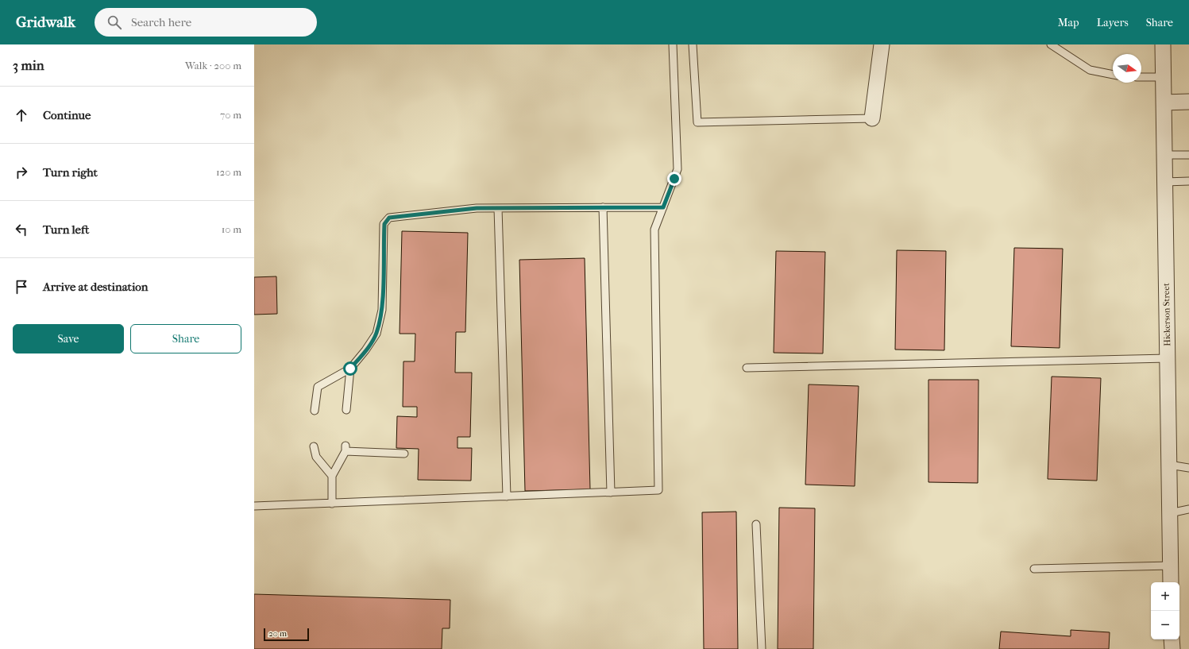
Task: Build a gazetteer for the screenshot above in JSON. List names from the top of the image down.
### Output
{
  "streets": {
    "street": ["Hickerson Street"]
  },
  "scale_bar": "20 m",
  "north": "right",
  "page": {
    "header": "Gridwalk",
    "search": "Search here",
    "nav": ["Map", "Layers", "Share"],
    "heading": ["3 min", "Walk · 200 m"],
    "list": [
      ["Continue", "70 m"],
      ["Turn right", "120 m"],
      ["Turn left", "10 m"],
      "Arrive at destination"
    ],
    "buttons": ["Save", "Share"],
    "map_buttons": ["+", "−"],
    "scale": "20 m"
  }
}
